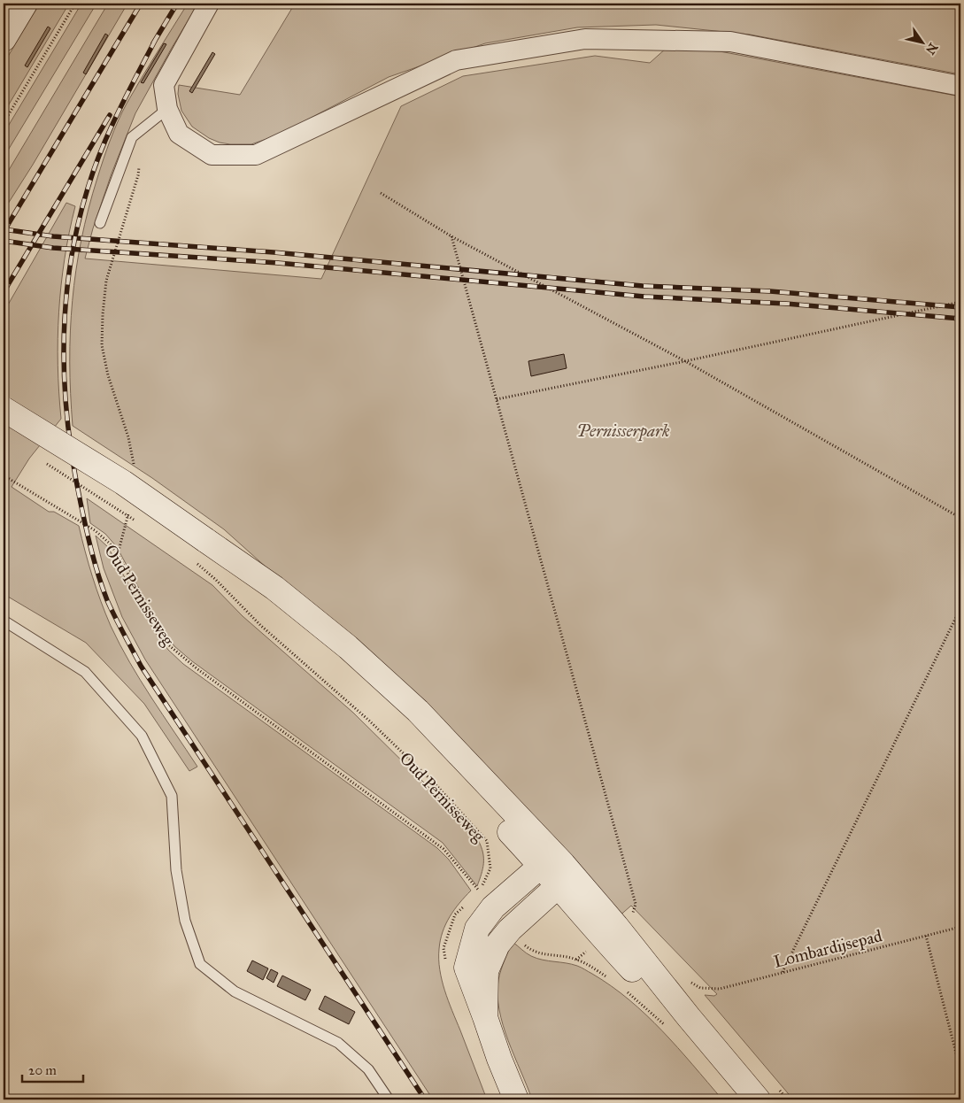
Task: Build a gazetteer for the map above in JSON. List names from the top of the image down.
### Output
{
  "streets": {
    "path": ["Oud Pernisseweg", "Lombardijsepad"]
  },
  "parks": ["Pernisserpark"],
  "scale_bar": "20 m",
  "north": "bottom right"
}
